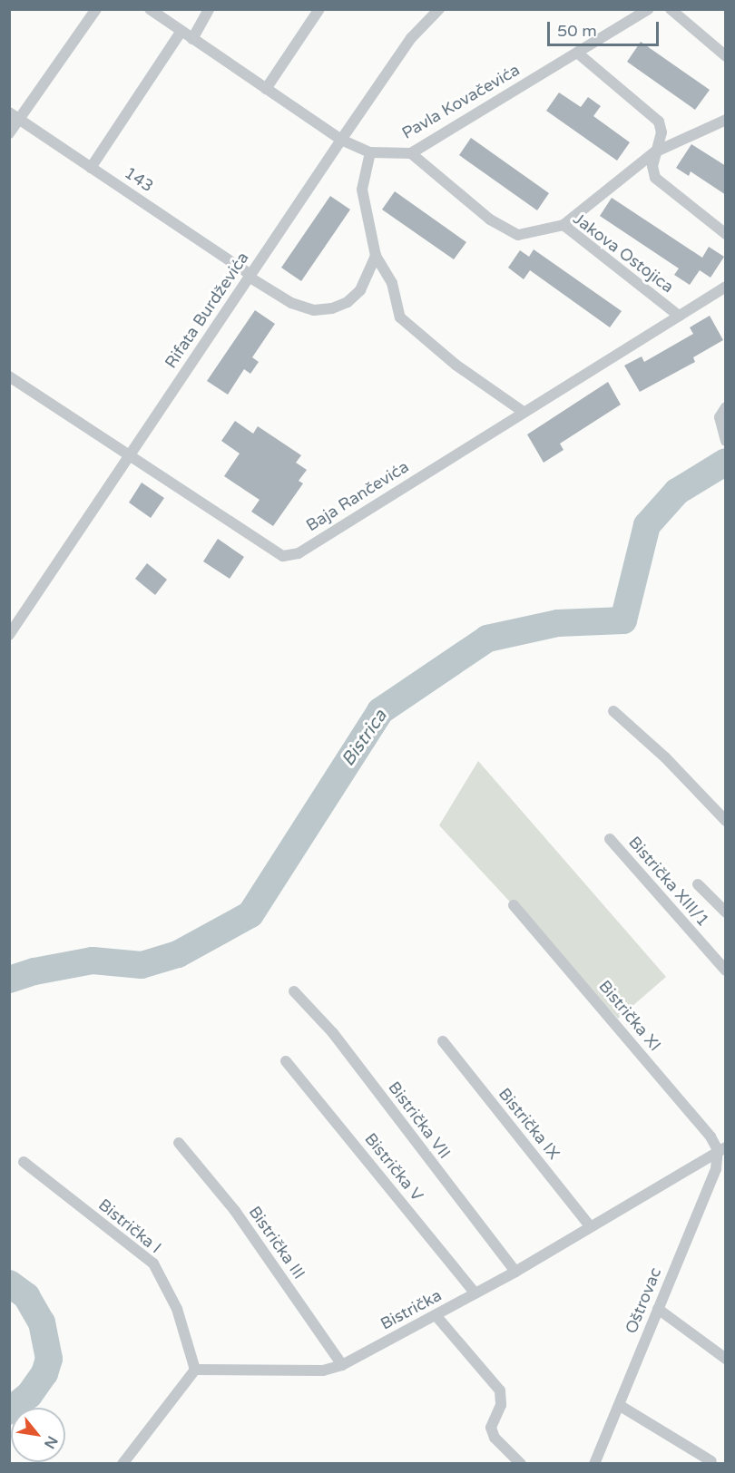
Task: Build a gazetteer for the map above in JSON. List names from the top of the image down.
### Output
{
  "streets": {
    "street": [
      "Pavla Kovačevića",
      "143",
      "Jakova Ostojica",
      "Rifata Burdževića",
      "Baja Rančevića",
      "Bistrička XIII/1",
      "Bistrička XI",
      "Bistrička VII",
      "Bistrička IX",
      "Bistrička V",
      "Bistrička I",
      "Bistrička III",
      "Oštrovac",
      "Bistrička"
    ]
  },
  "crossings": [
    ["Pavla Kovačevića", "Jakova Ostojica"],
    ["Pavla Kovačevića", "Rifata Burdževića"],
    ["143", "Rifata Burdževića"],
    ["Jakova Ostojica", "Baja Rančevića"],
    ["Rifata Burdževića", "Baja Rančevića"],
    ["Bistrička XI", "Oštrovac"],
    ["Bistrička XI", "Bistrička"],
    ["Bistrička VII", "Bistrička"],
    ["Bistrička IX", "Bistrička"],
    ["Bistrička V", "Bistrička"],
    ["Bistrička I", "Bistrička"],
    ["Bistrička III", "Bistrička"],
    ["Oštrovac", "Bistrička"]
  ],
  "water": ["Bistrica"],
  "scale_bar": "50 m",
  "north": "bottom right"
}
